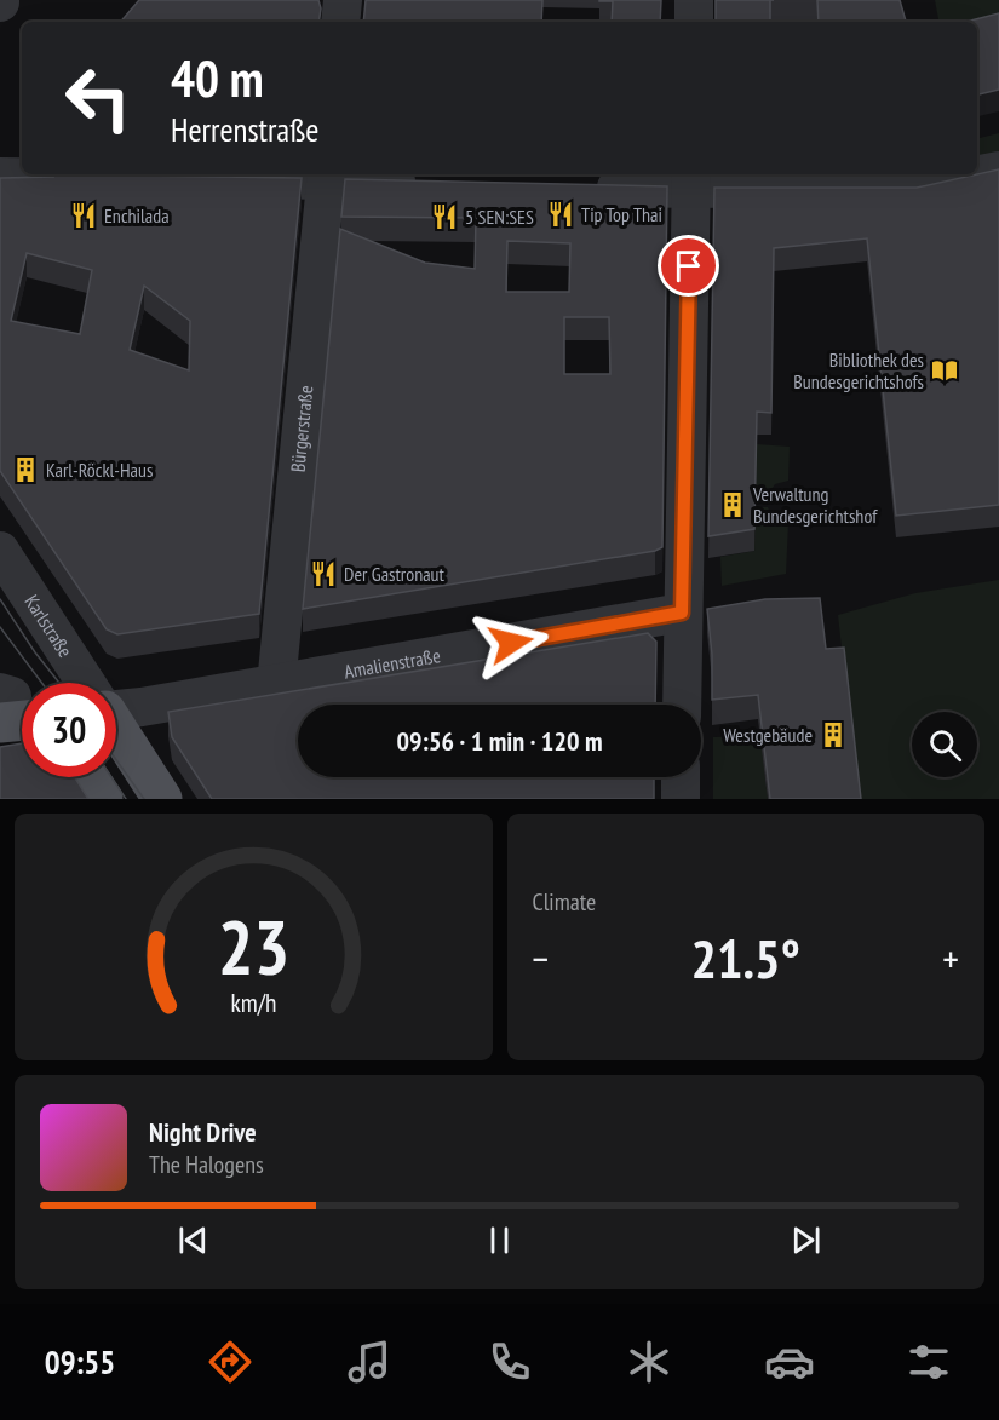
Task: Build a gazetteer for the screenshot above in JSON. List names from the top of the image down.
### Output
{
  "streets": {
    "main road": ["Karlstraße"],
    "street": ["Bürgerstraße", "Amalienstraße"]
  },
  "crossings": [
    ["Bürgerstraße", "Amalienstraße"]
  ],
  "places": {
    "restaurant": [
      "Tip Top Thai",
      "Enchilada",
      "5 SEN:SES",
      "Der Gastronaut"
    ],
    "library": ["Bibliothek des Bundesgerichtshofs"],
    "building": ["Karl-Röckl-Haus", "Verwaltung Bundesgerichtshof", "Westgebäude"]
  },
  "page": {
    "turn": ["40 m", "Herrenstraße"],
    "limit": "30",
    "trip": "09:56 · 1 min · 120 m",
    "tile": "Climate",
    "heat": ["−", "21.5°", "+"],
    "song": ["Night Drive", "The Halogens"],
    "tabs": "09:55",
    "gauge": ["23", "km/h"]
  }
}
